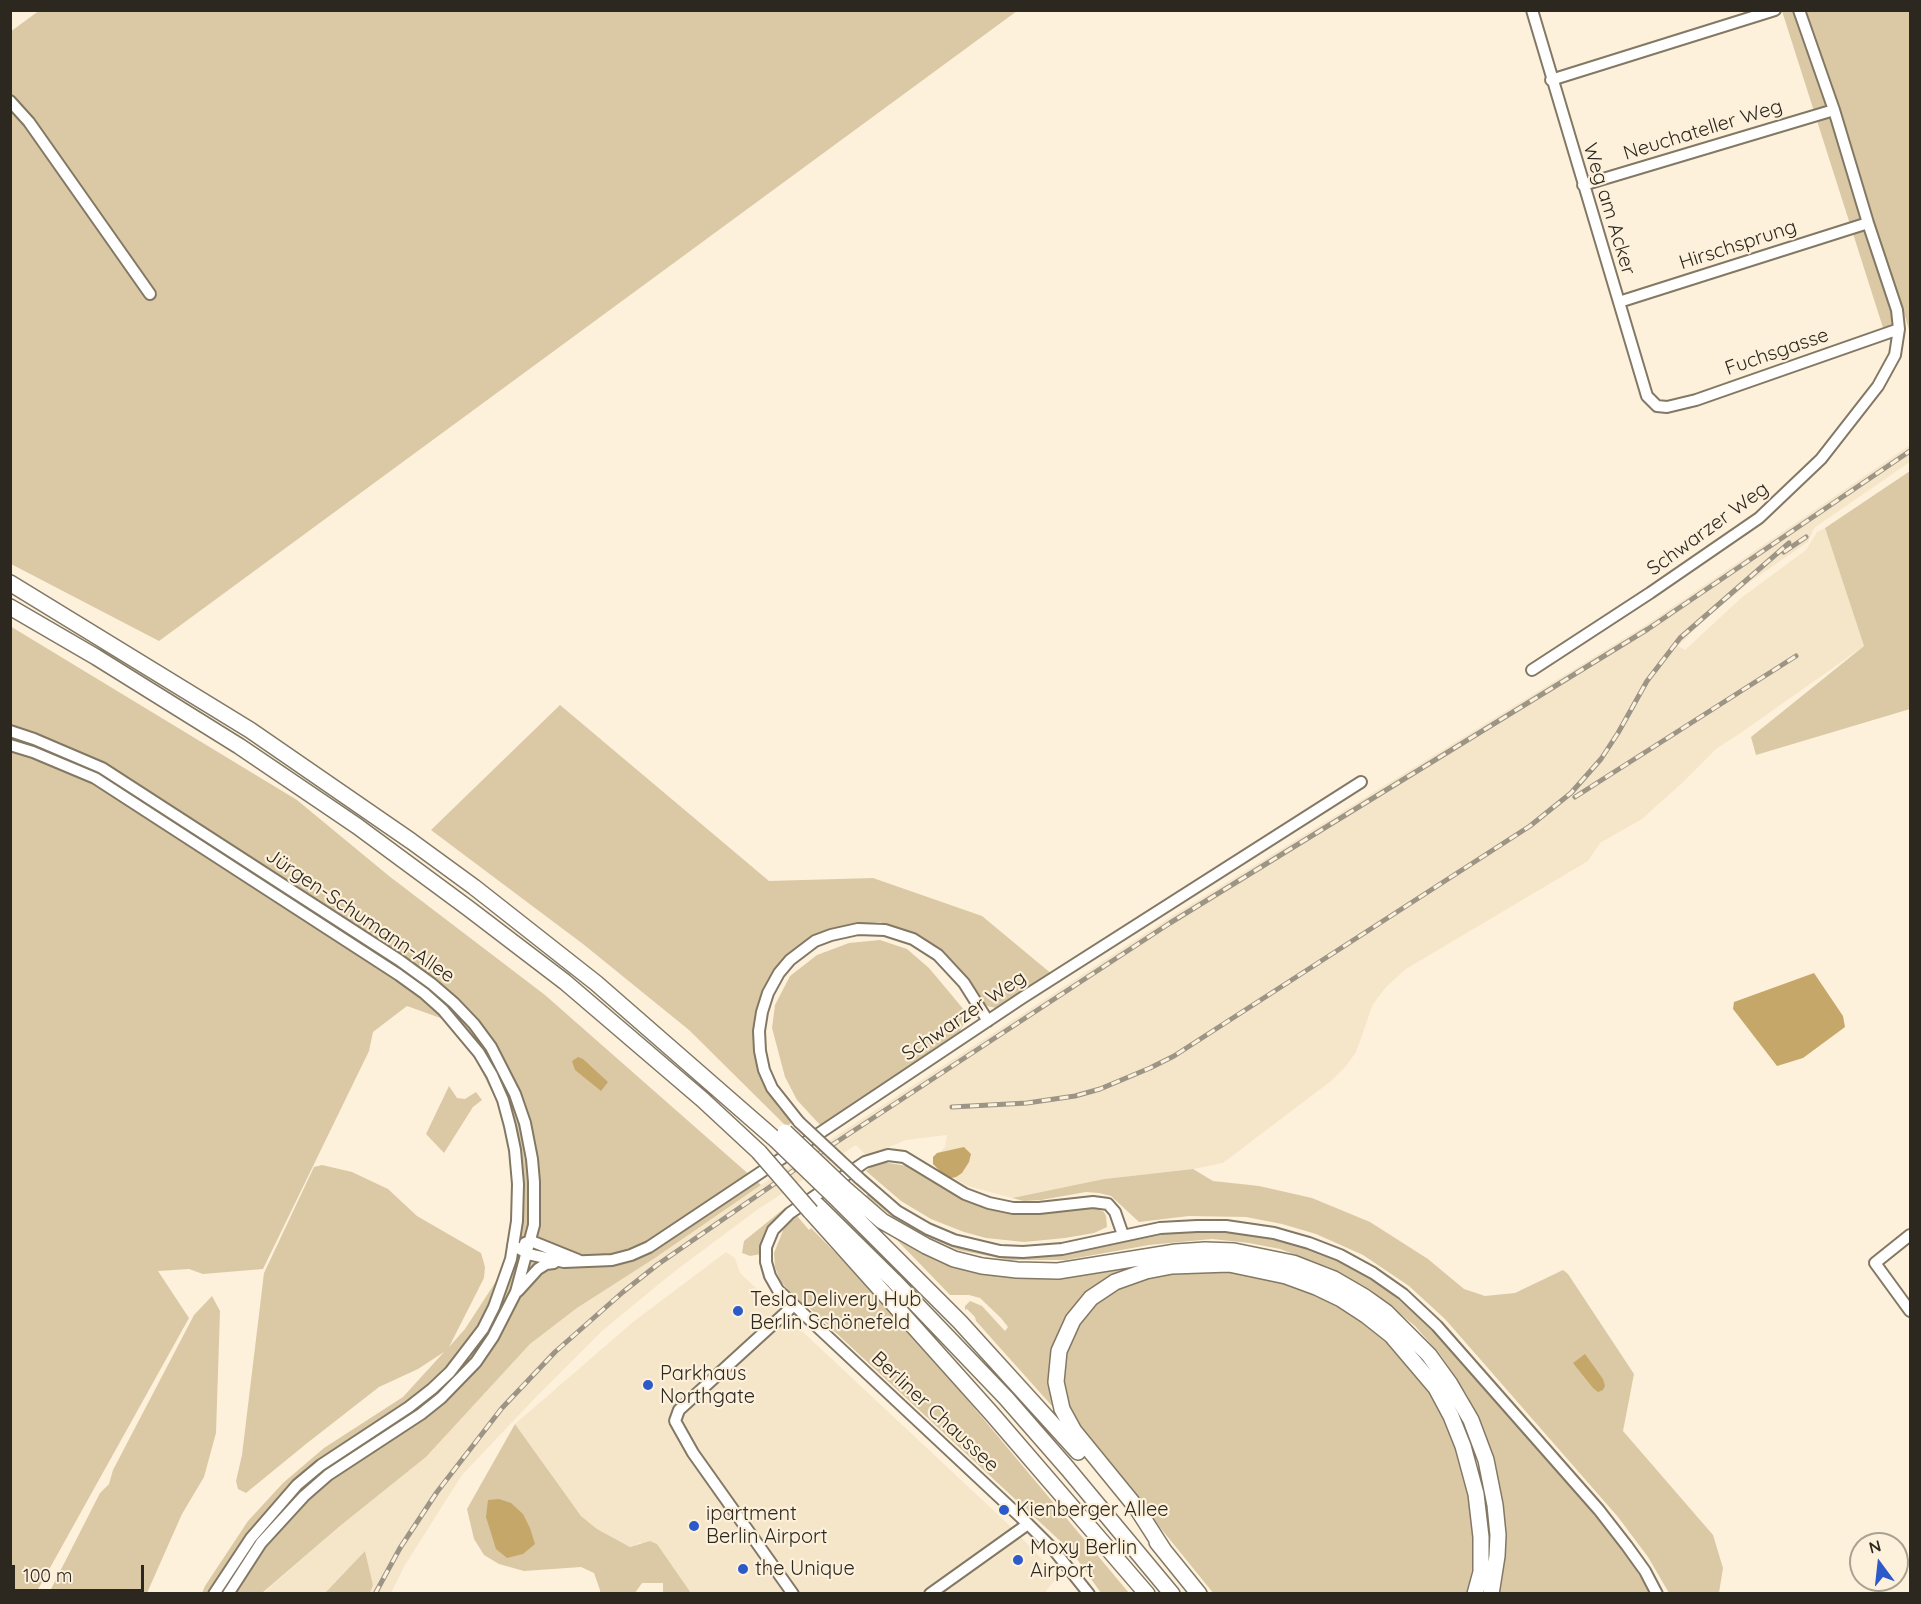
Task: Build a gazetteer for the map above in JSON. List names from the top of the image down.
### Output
{
  "streets": {
    "street": [
      "Neuchateller Weg",
      "Weg am Acker",
      "Hirschsprung",
      "Fuchsgasse",
      "Schwarzer Weg",
      "Jürgen-Schumann-Allee",
      "Berliner Chaussee"
    ]
  },
  "crossings": [
    ["Neuchateller Weg", "Weg am Acker"],
    ["Neuchateller Weg", "Schwarzer Weg"],
    ["Weg am Acker", "Hirschsprung"],
    ["Weg am Acker", "Fuchsgasse"],
    ["Hirschsprung", "Schwarzer Weg"],
    ["Fuchsgasse", "Schwarzer Weg"],
    ["Schwarzer Weg", "Jürgen-Schumann-Allee"]
  ],
  "places": [
    "Tesla Delivery Hub Berlin Schönefeld",
    "Parkhaus Northgate",
    "Kienberger Allee",
    "ipartment Berlin Airport",
    "Moxy Berlin Airport",
    "the Unique"
  ],
  "scale_bar": "100 m",
  "north": "top"
}
